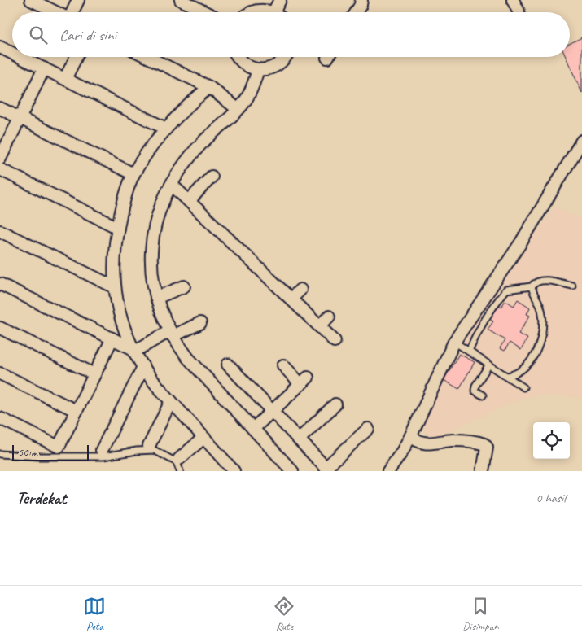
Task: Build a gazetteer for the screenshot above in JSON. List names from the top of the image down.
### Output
{
  "scale_bar": "50 m",
  "page": {
    "search": "Cari di sini",
    "scale": "50 m",
    "heading": ["Terdekat", "0 hasil"],
    "nav": ["Peta", "Rute", "Disimpan"]
  }
}
